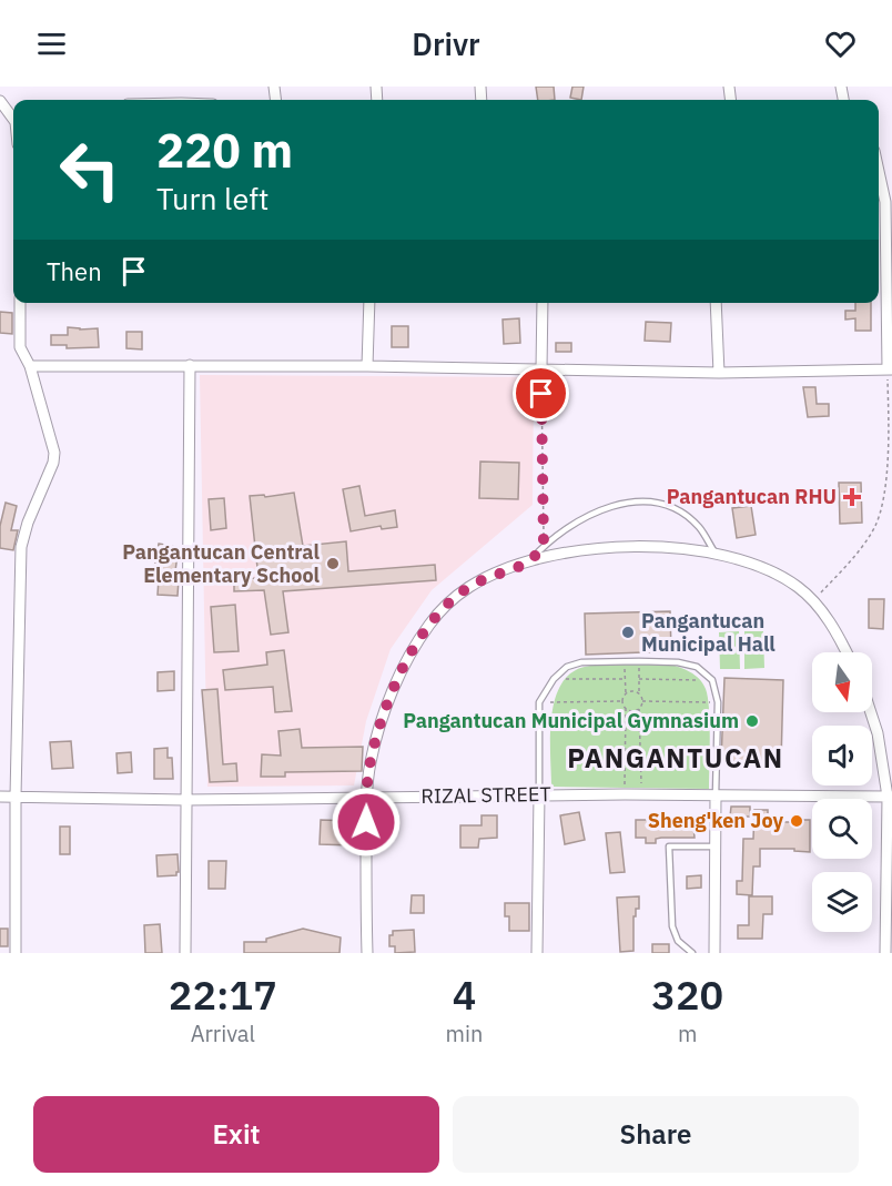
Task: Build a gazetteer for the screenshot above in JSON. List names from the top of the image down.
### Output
{
  "streets": {
    "street": ["RIZAL STREET"]
  },
  "districts": ["PANGANTUCAN"],
  "places": {
    "health": ["Pangantucan RHU"],
    "other": [
      "Pangantucan Central Elementary School",
      "Pangantucan Municipal Hall",
      "Pangantucan Municipal Gymnasium",
      "Sheng'ken Joy"
    ]
  },
  "north": "bottom",
  "page": {
    "header": "Drivr",
    "turn": ["220 m", "Turn left"],
    "then": "Then",
    "eta": [
      "22:17",
      "Arrival",
      "4",
      "min",
      "320",
      "m"
    ],
    "buttons": ["Exit", "Share"]
  }
}
